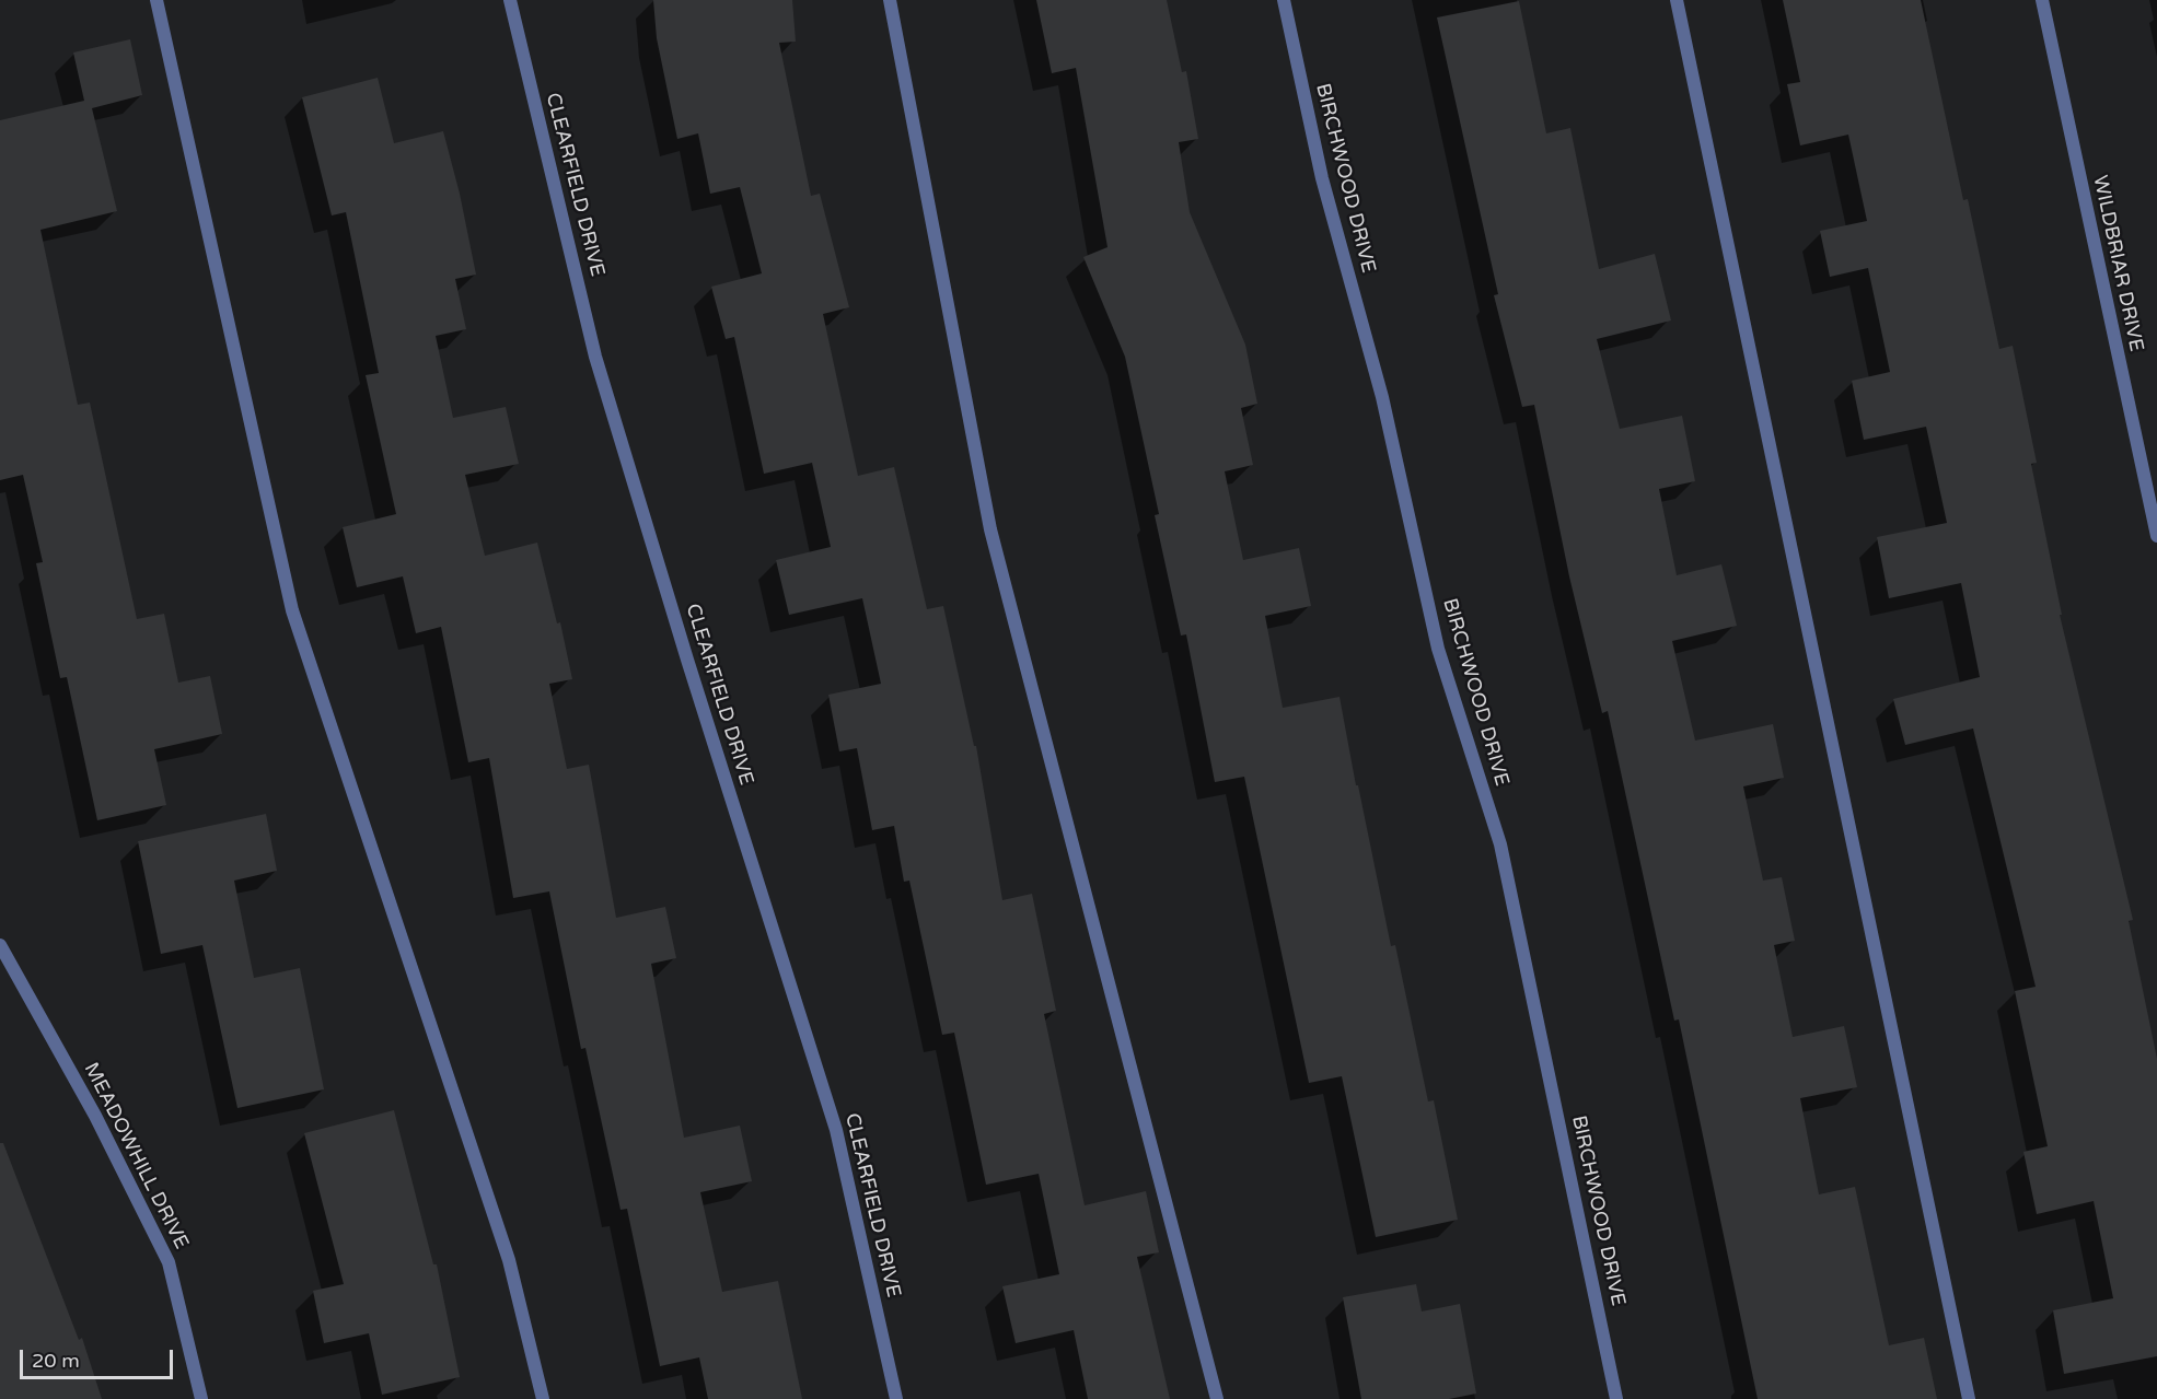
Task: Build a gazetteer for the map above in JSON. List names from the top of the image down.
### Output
{
  "streets": {
    "street": [
      "BIRCHWOOD DRIVE",
      "CLEARFIELD DRIVE",
      "WILDBRIAR DRIVE",
      "MEADOWHILL DRIVE"
    ]
  },
  "scale_bar": "20 m"
}
